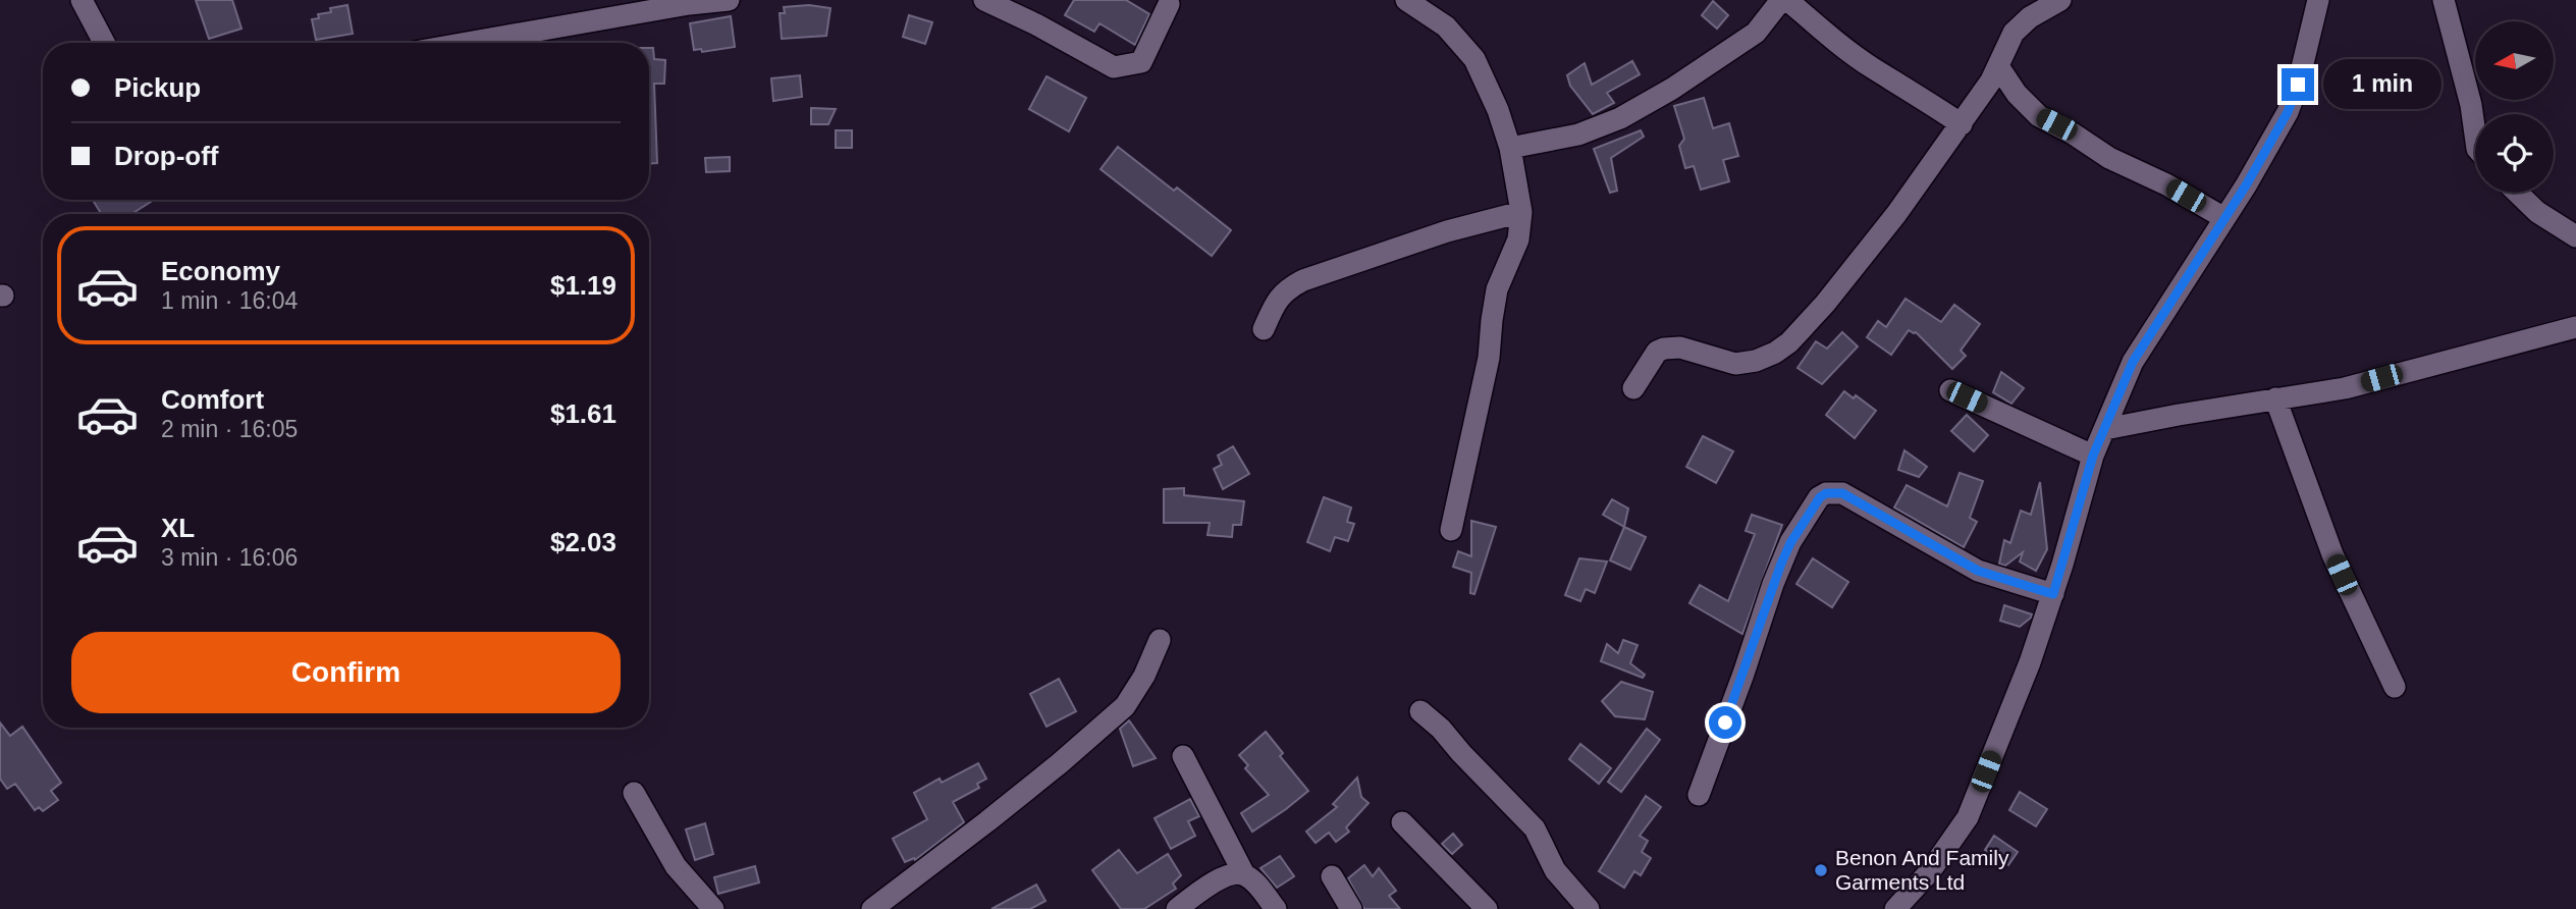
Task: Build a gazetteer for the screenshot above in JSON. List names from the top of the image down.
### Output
{
  "places": ["Benon And Family Garments Ltd"],
  "north": "left",
  "page": {
    "banner": ["Pickup", "Drop-off"],
    "bubble": "1 min",
    "list": [
      {
        "name": "Economy",
        "note": "1 min · 16:04",
        "value": "$1.19"
      },
      {
        "name": "Comfort",
        "note": "2 min · 16:05",
        "value": "$1.61"
      },
      {
        "name": "XL",
        "note": "3 min · 16:06",
        "value": "$2.03"
      }
    ],
    "buttons": "Confirm"
  }
}
